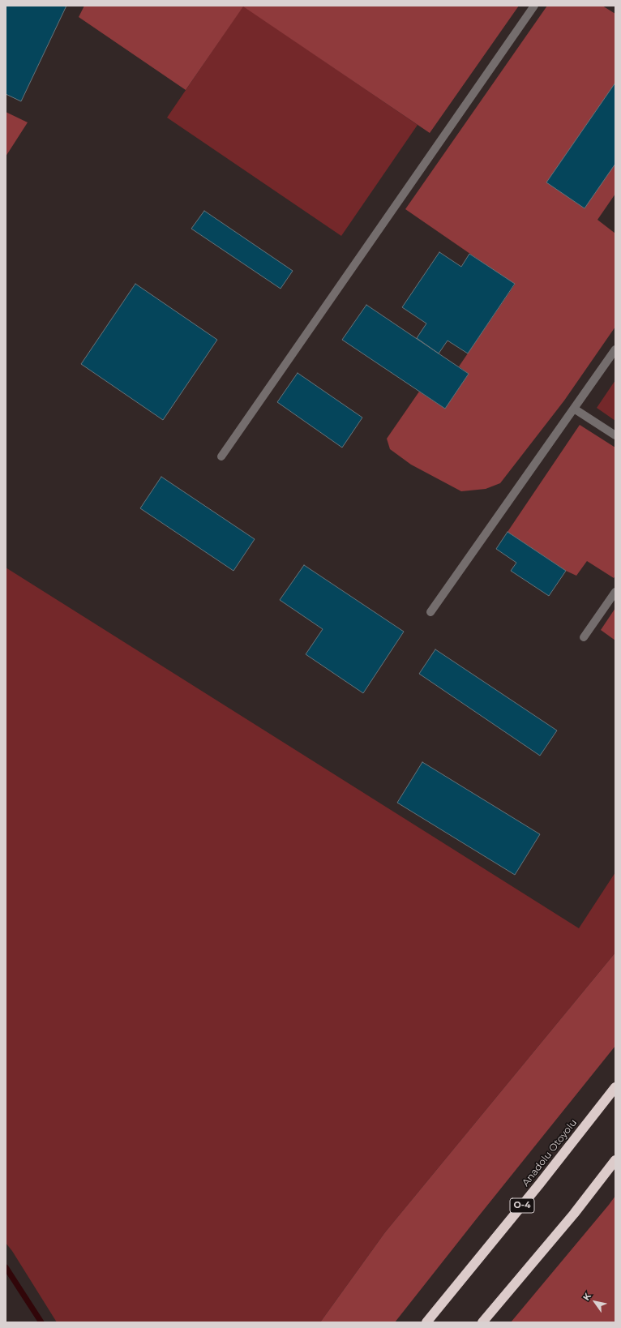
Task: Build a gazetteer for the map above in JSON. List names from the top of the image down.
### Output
{
  "streets": {
    "highway": ["Anadolu Otoyolu", "O-4"]
  },
  "north": "top left"
}
